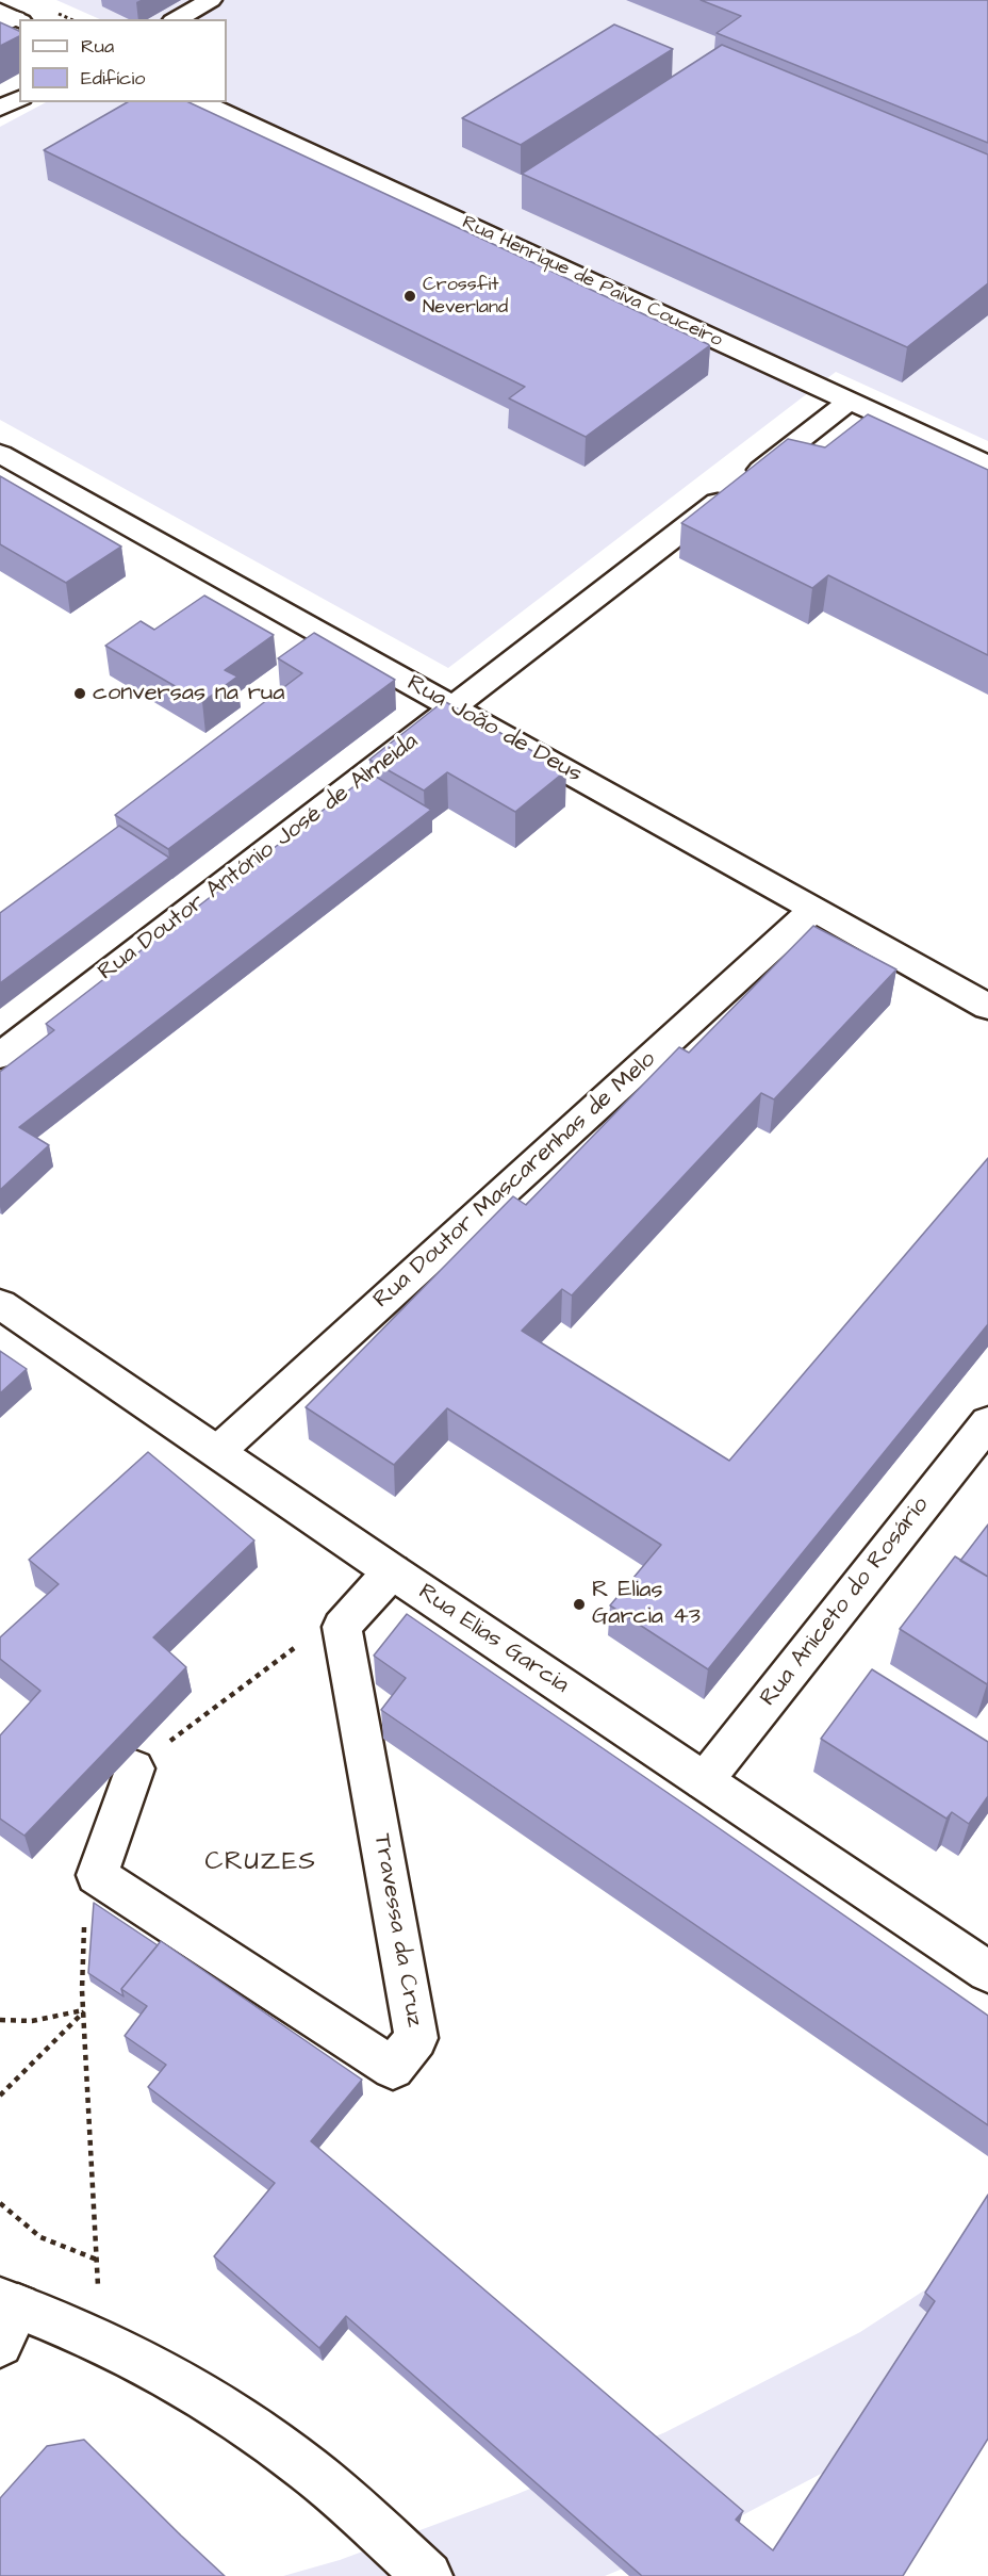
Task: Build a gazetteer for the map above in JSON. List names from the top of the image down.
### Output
{
  "streets": {
    "street": [
      "Rua Henrique de Paiva Couceiro",
      "Rua João de Deus",
      "Rua Doutor António José de Almeida",
      "Rua Doutor Mascarenhas de Melo",
      "Rua Aniceto do Rosário",
      "Rua Elias Garcia",
      "Travessa da Cruz"
    ]
  },
  "crossings": [
    ["Rua Henrique de Paiva Couceiro", "Rua Doutor António José de Almeida"],
    ["Rua João de Deus", "Rua Doutor António José de Almeida"],
    ["Rua João de Deus", "Rua Doutor Mascarenhas de Melo"],
    ["Rua Doutor Mascarenhas de Melo", "Rua Elias Garcia"],
    ["Rua Aniceto do Rosário", "Rua Elias Garcia"]
  ],
  "districts": ["CRUZES"],
  "places": ["Crossfit Neverland", "conversas na rua", "R Elias Garcia 43"],
  "legend": ["Rua", "Edifício"]
}
